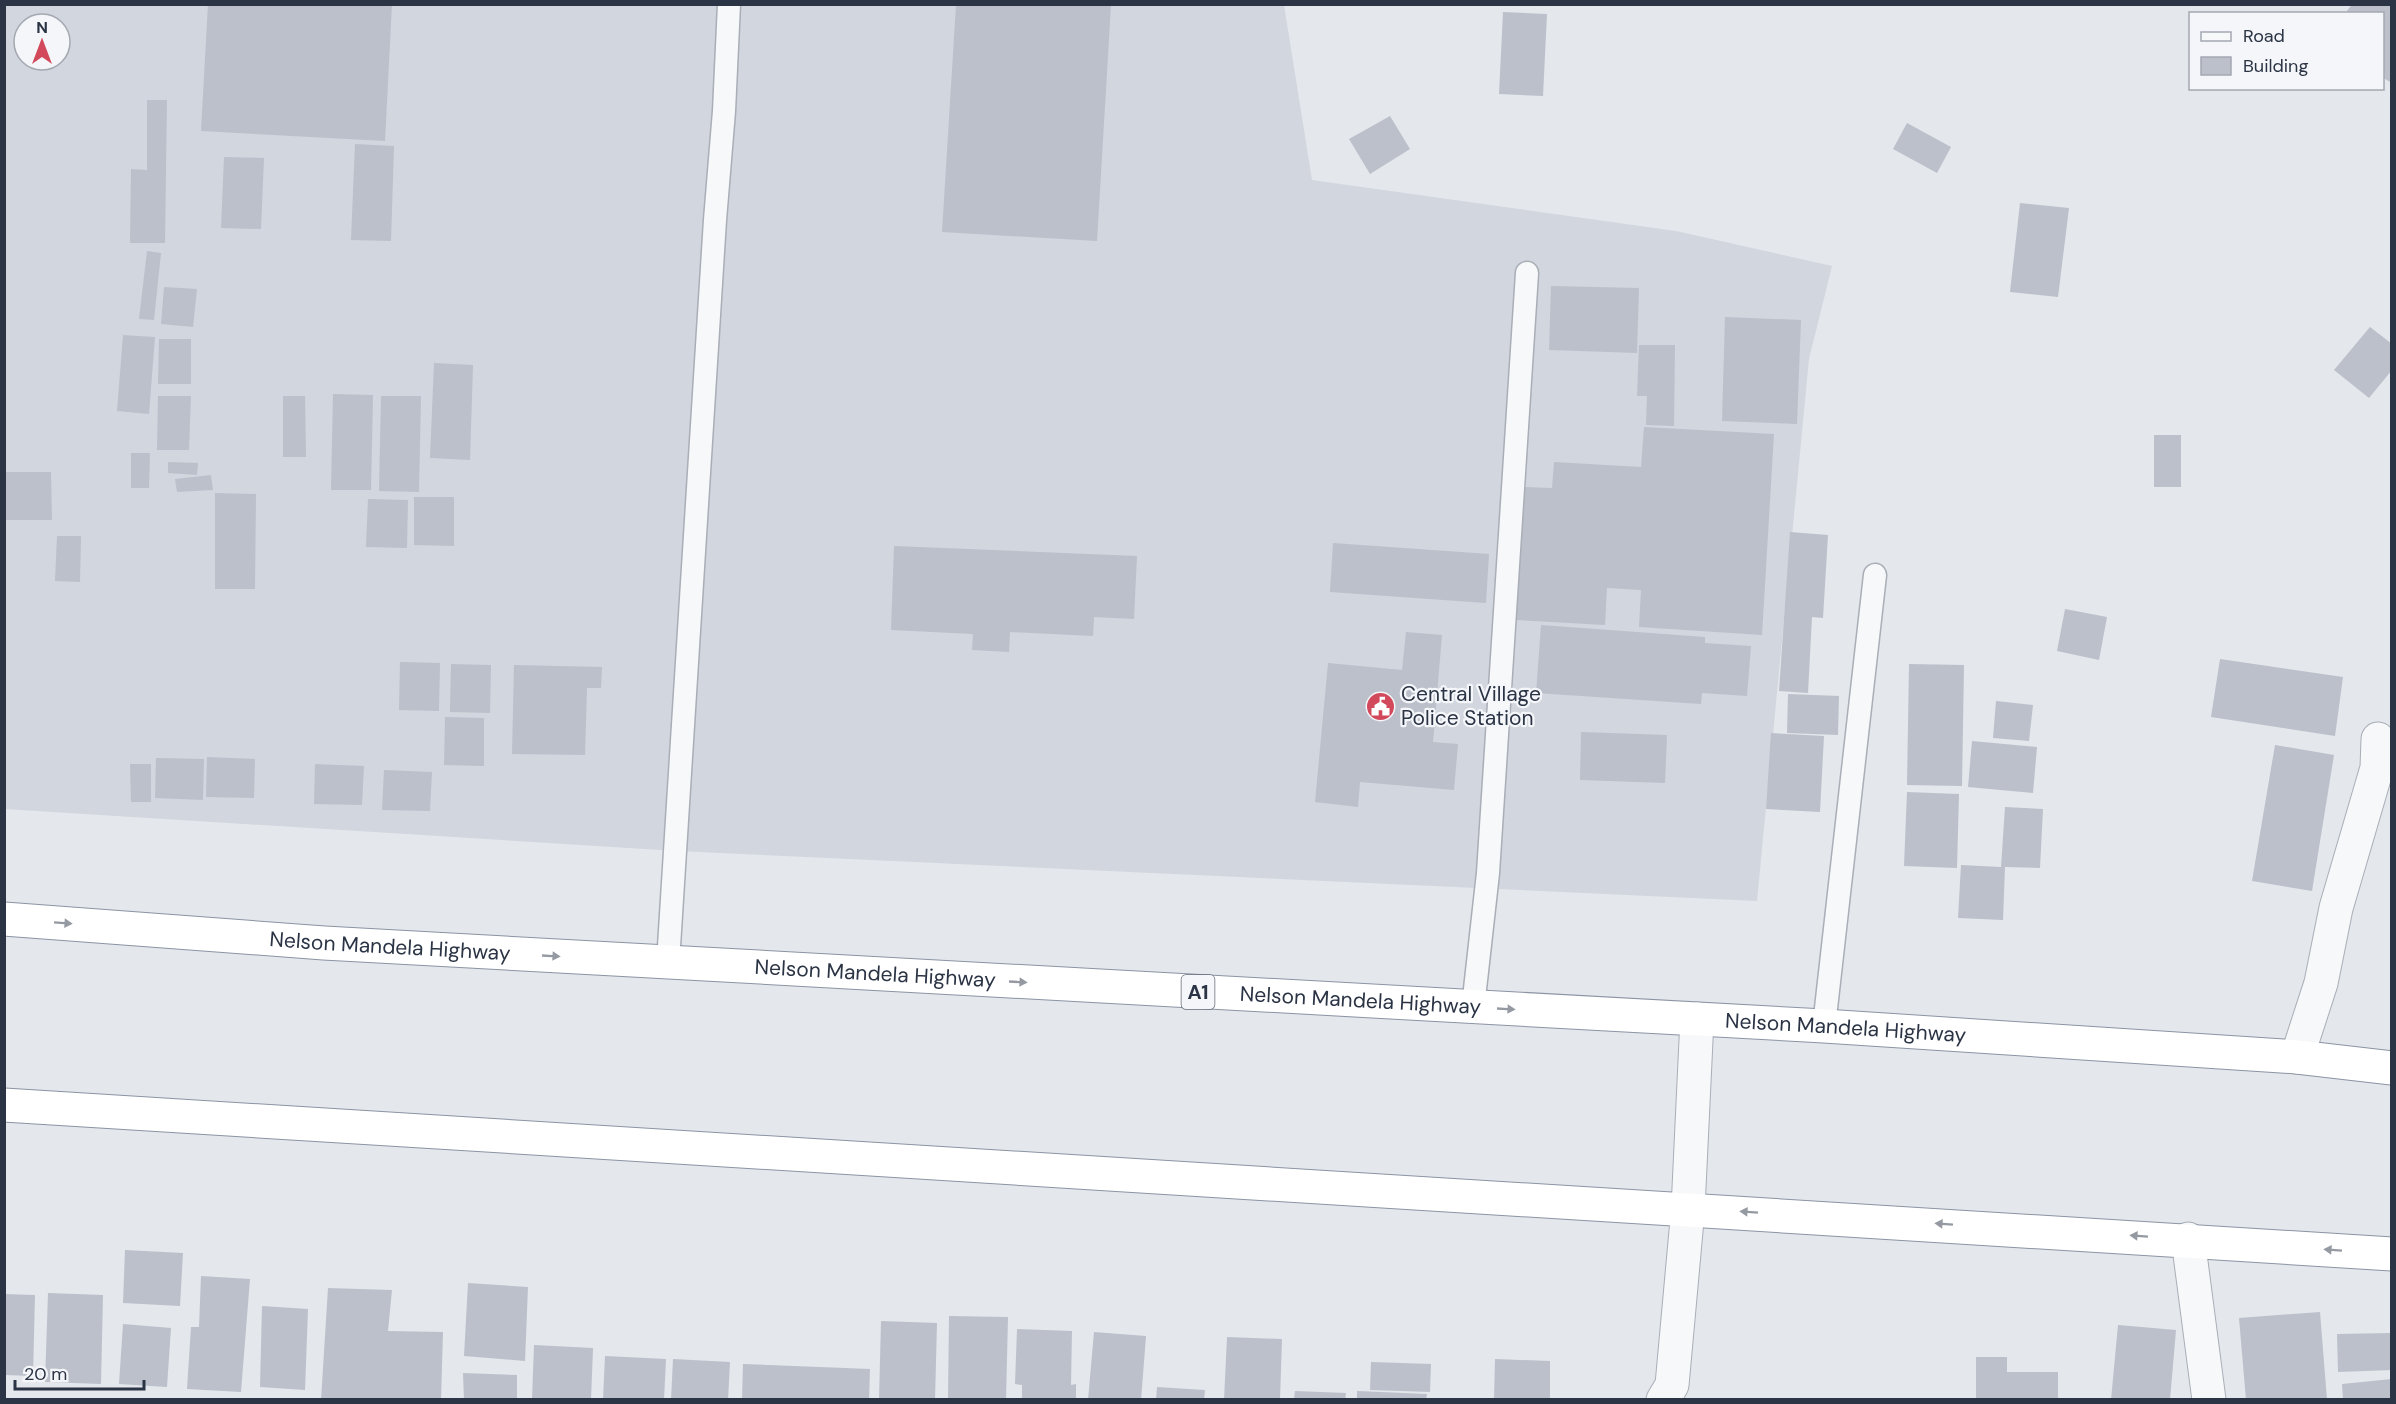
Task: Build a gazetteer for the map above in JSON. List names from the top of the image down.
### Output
{
  "streets": {
    "highway": ["Nelson Mandela Highway", "A1"]
  },
  "places": {
    "public building": ["Central Village Police Station"]
  },
  "legend": ["Road", "Building"],
  "scale_bar": "20 m",
  "north": "top"
}
